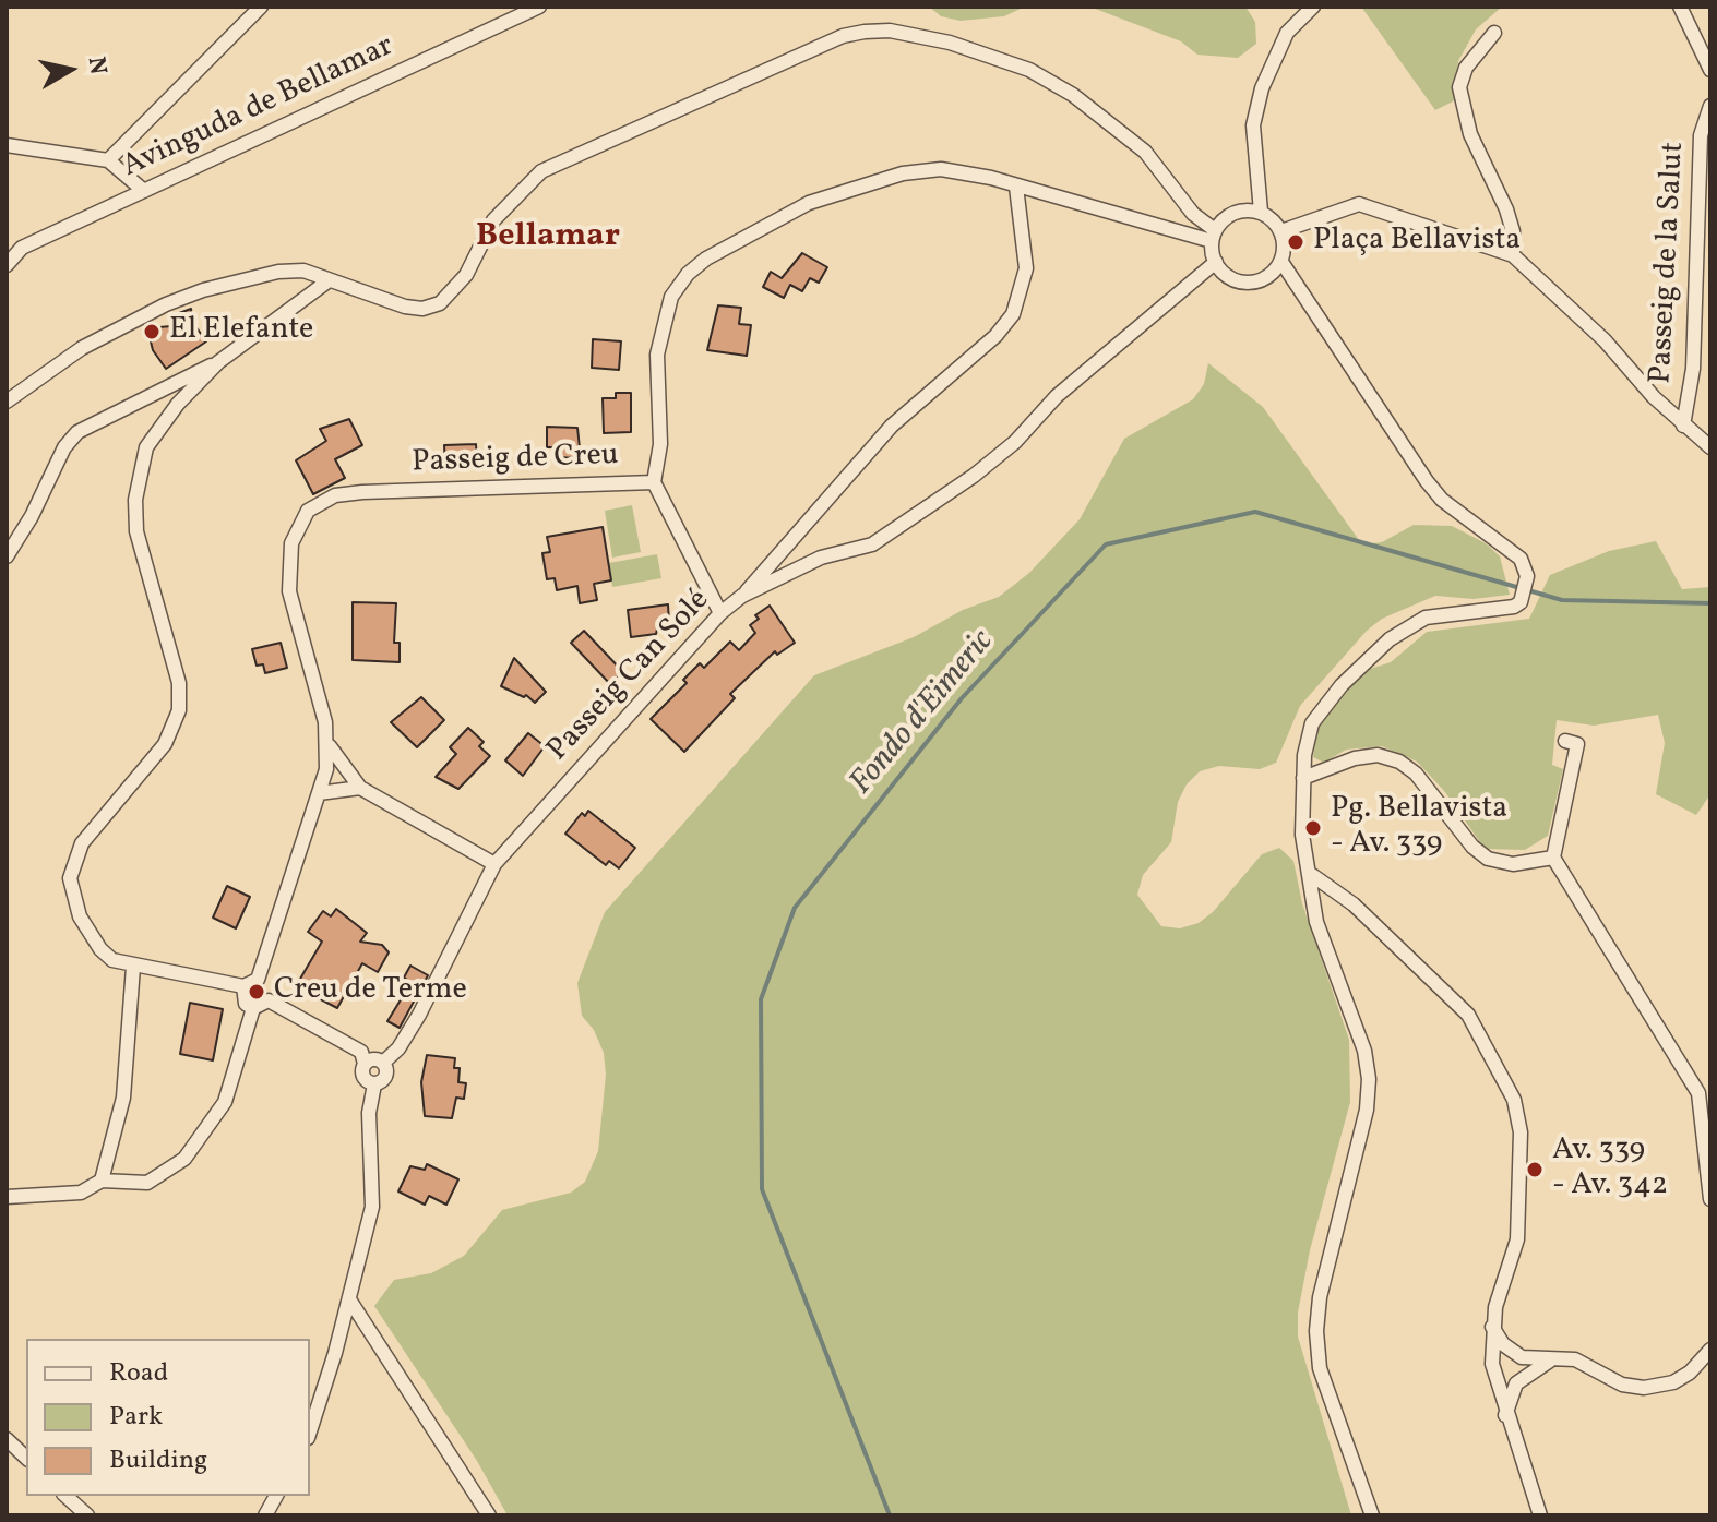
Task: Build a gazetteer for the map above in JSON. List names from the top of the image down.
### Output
{
  "streets": {
    "street": [
      "Avinguda de Bellamar",
      "Passeig de la Salut",
      "Passeig de Creu",
      "Passeig Can Solé"
    ]
  },
  "crossings": [
    ["Passeig de Creu", "Passeig Can Solé"]
  ],
  "districts": ["Bellamar"],
  "water": ["Fondo d'Eimeric"],
  "places": [
    "Plaça Bellavista",
    "El Elefante",
    "Pg. Bellavista - Av. 339",
    "Creu de Terme",
    "Av. 339 - Av. 342"
  ],
  "legend": ["Road", "Park", "Building"],
  "north": "right"
}
